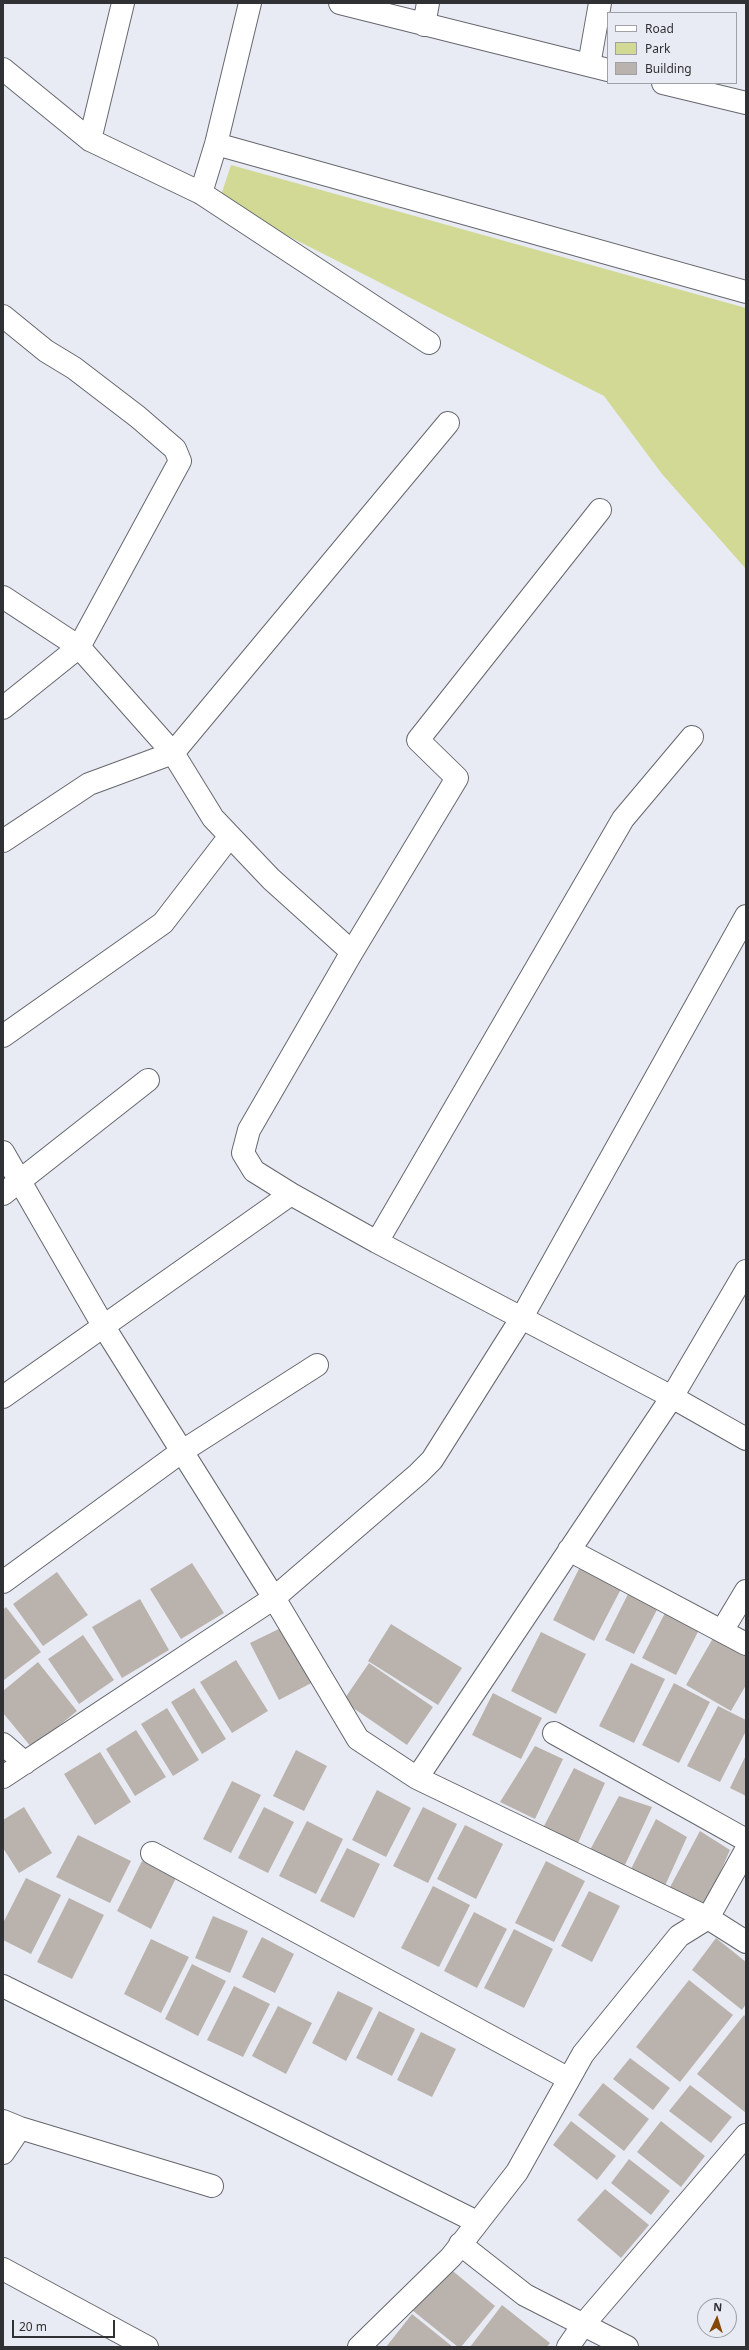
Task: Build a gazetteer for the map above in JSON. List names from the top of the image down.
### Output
{
  "legend": ["Road", "Park", "Building"],
  "scale_bar": "20 m",
  "north": "top"
}
